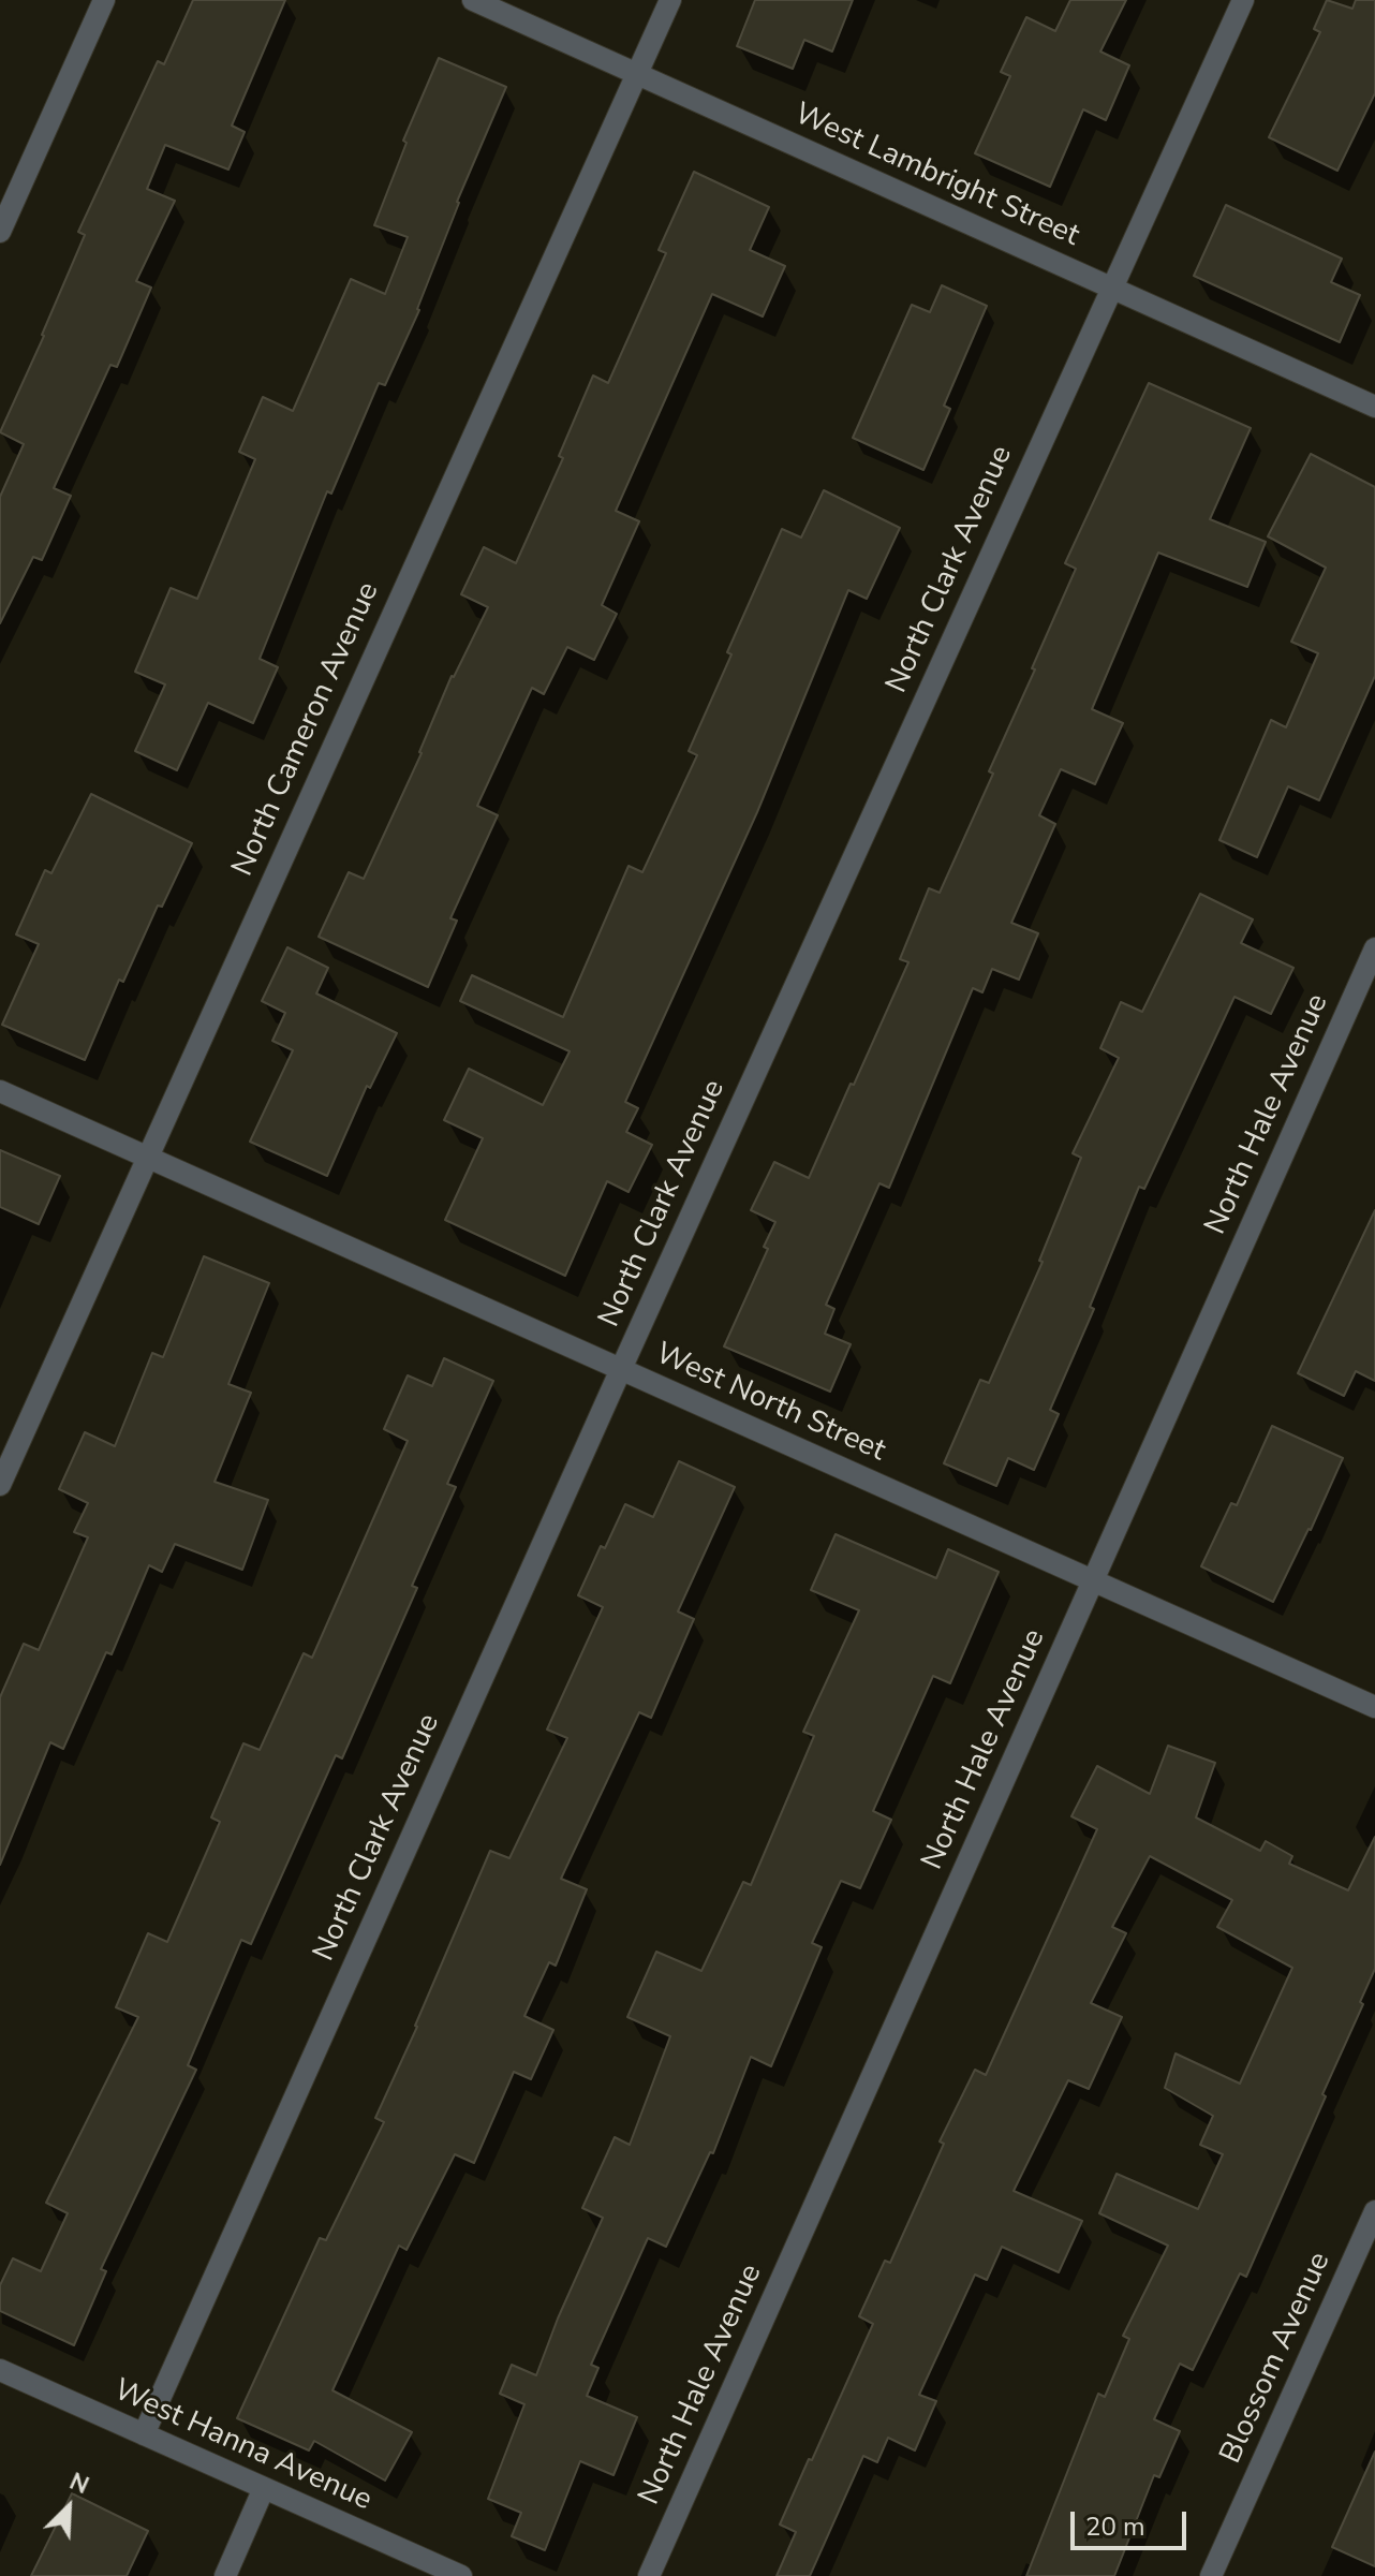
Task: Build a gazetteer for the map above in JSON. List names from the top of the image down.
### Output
{
  "streets": {
    "street": [
      "West Lambright Street",
      "North Clark Avenue",
      "North Cameron Avenue",
      "North Hale Avenue",
      "West North Street",
      "Blossom Avenue",
      "West Hanna Avenue"
    ]
  },
  "crossings": [
    ["West Lambright Street", "North Clark Avenue"],
    ["West Lambright Street", "North Cameron Avenue"],
    ["North Clark Avenue", "West North Street"],
    ["North Clark Avenue", "West Hanna Avenue"],
    ["North Cameron Avenue", "West North Street"],
    ["North Hale Avenue", "West North Street"]
  ],
  "scale_bar": "20 m",
  "north": "top right"
}
